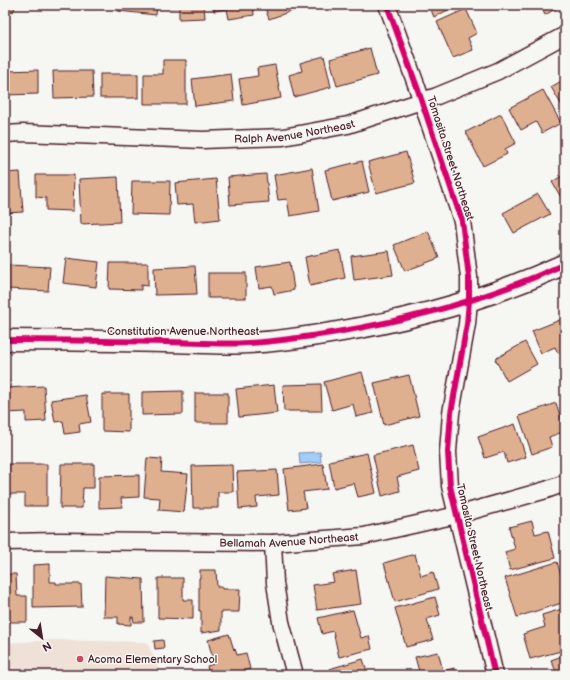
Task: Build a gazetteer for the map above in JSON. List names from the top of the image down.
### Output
{
  "streets": {
    "street": [
      "Ralph Avenue Northeast",
      "Tomasita Street Northeast",
      "Constitution Avenue Northeast",
      "Bellamah Avenue Northeast"
    ]
  },
  "crossings": [
    ["Ralph Avenue Northeast", "Tomasita Street Northeast"],
    ["Tomasita Street Northeast", "Constitution Avenue Northeast"],
    ["Tomasita Street Northeast", "Bellamah Avenue Northeast"]
  ],
  "places": ["Acoma Elementary School"],
  "north": "bottom right"
}
